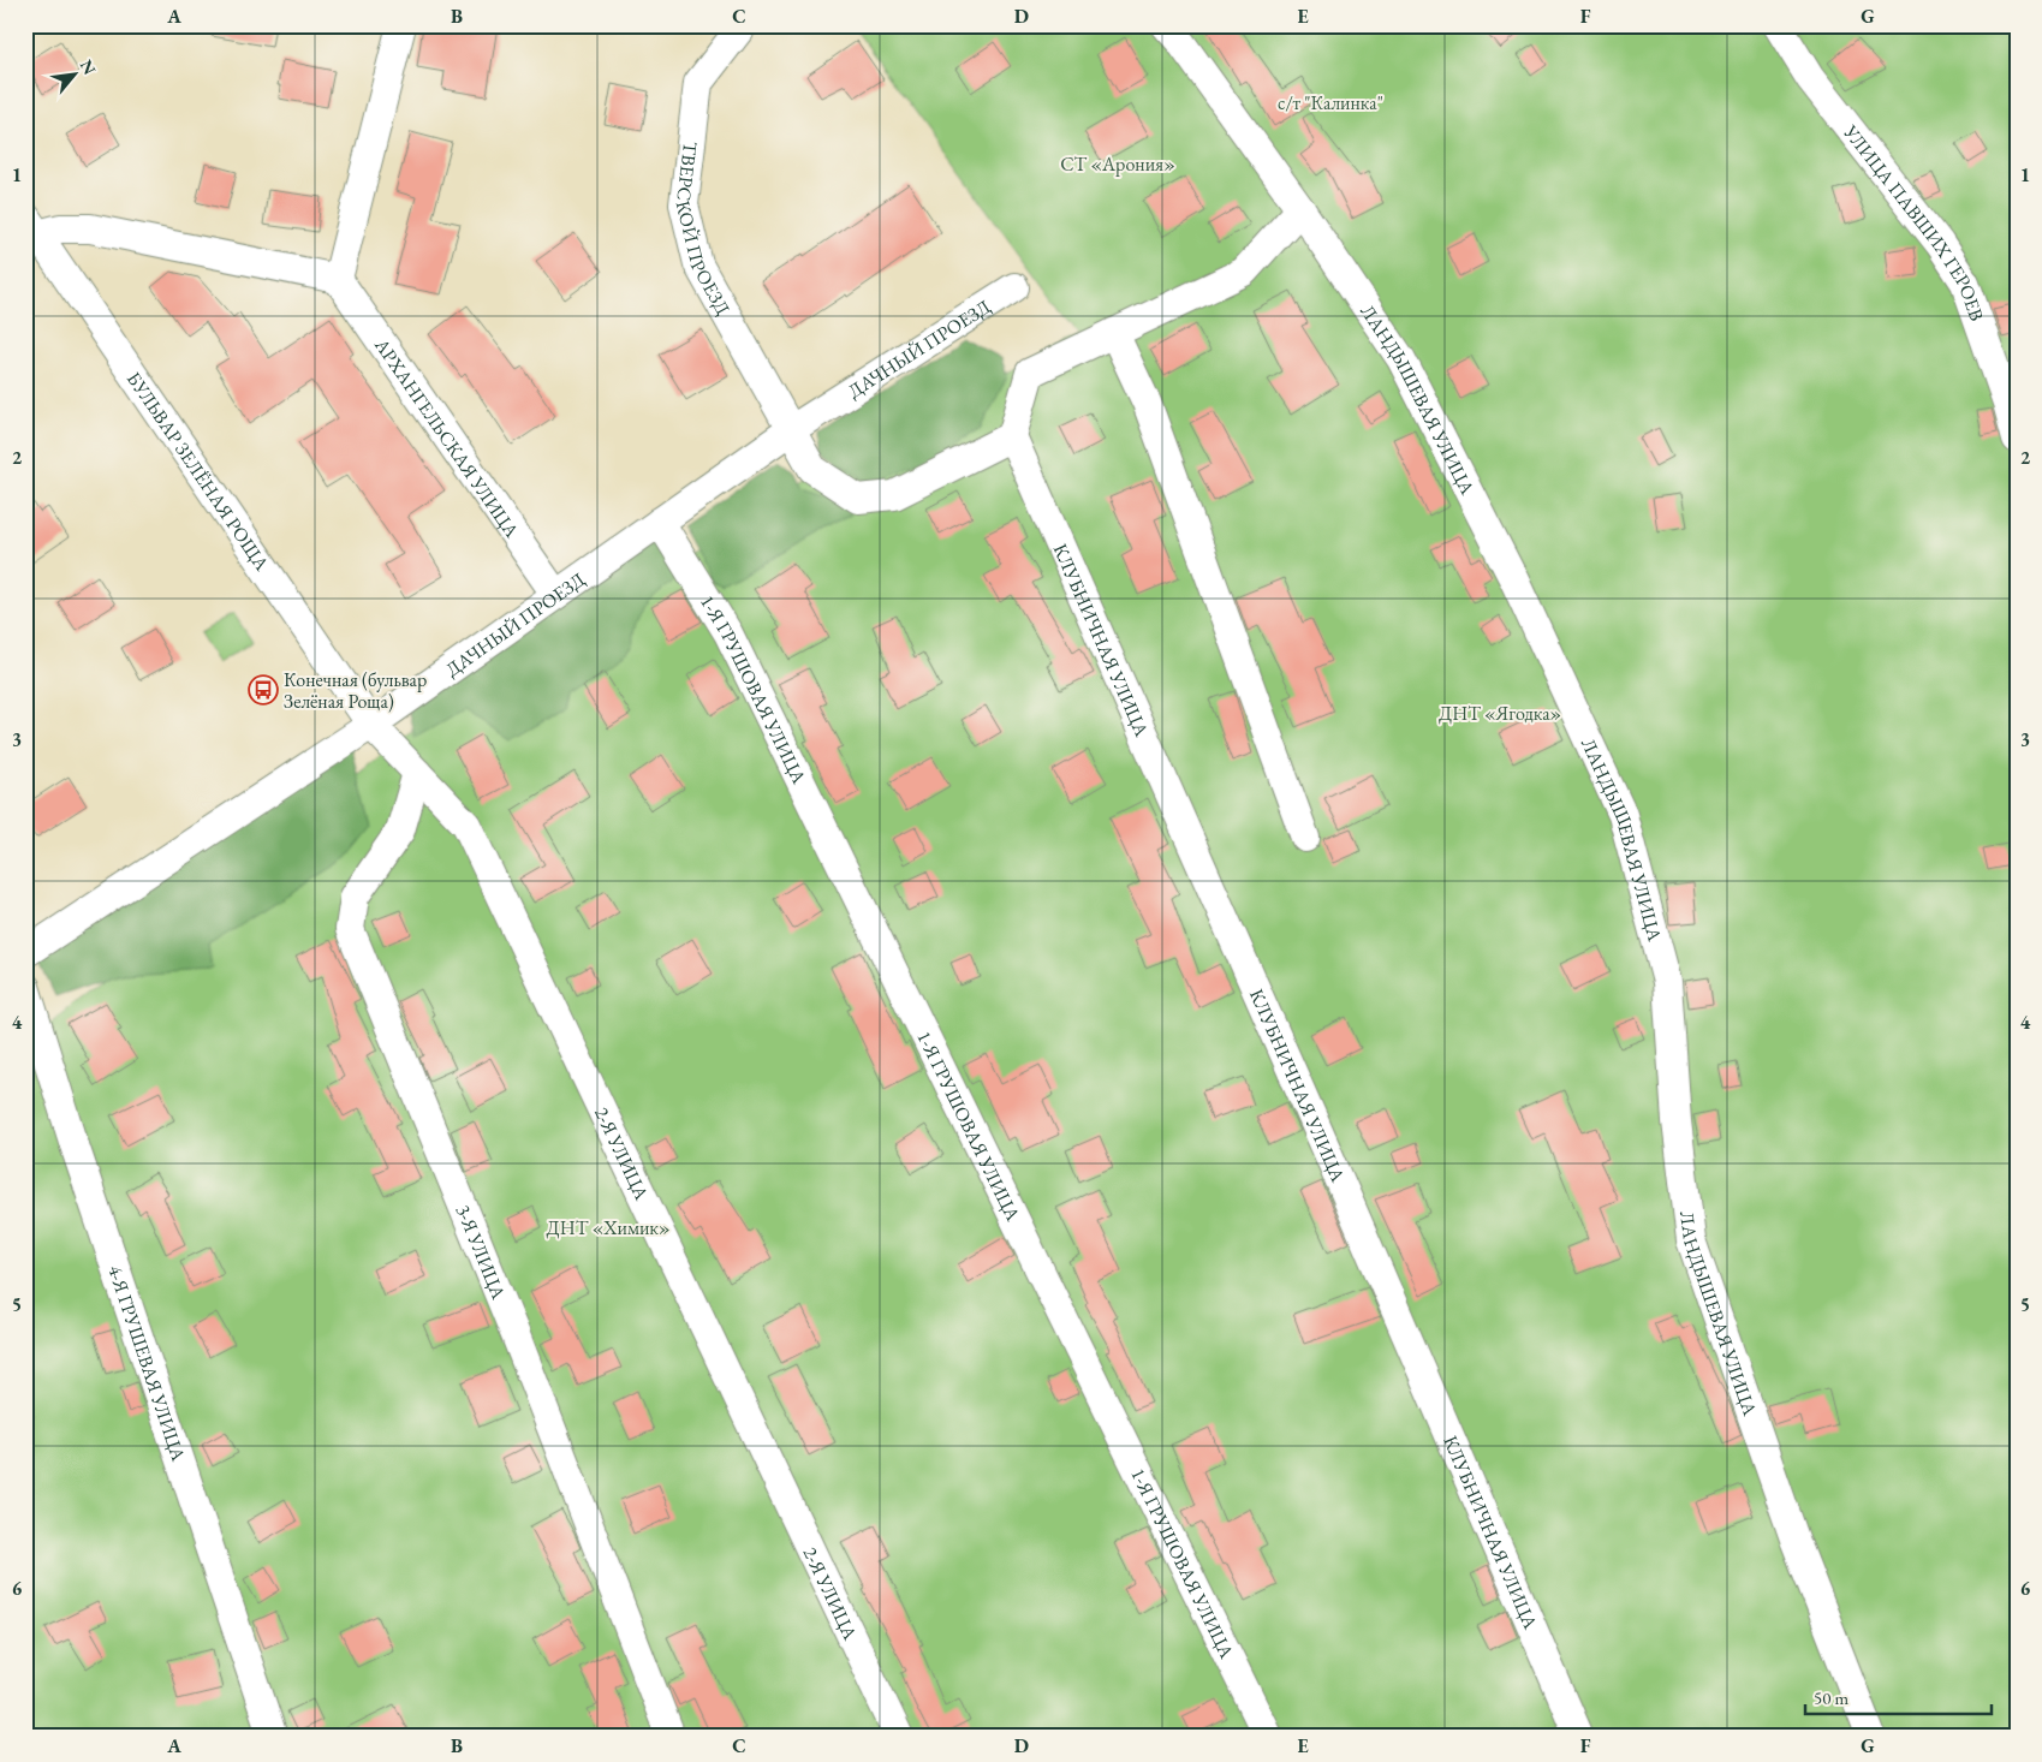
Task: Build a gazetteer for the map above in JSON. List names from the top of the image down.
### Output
{
  "streets": {
    "street": [
      "УЛИЦА ПАВШИХ ГЕРОЕВ",
      "ТВЕРСКОЙ ПРОЕЗД",
      "ДАЧНЫЙ ПРОЕЗД",
      "ЛАНДЫШЕВАЯ УЛИЦА",
      "АРХАНГЕЛЬСКАЯ УЛИЦА",
      "БУЛЬВАР ЗЕЛЁНАЯ РОЩА",
      "КЛУБНИЧНАЯ УЛИЦА",
      "1-Я ГРУШОВАЯ УЛИЦА",
      "2-Я УЛИЦА",
      "3-Я УЛИЦА",
      "4-Я ГРУШЕВАЯ УЛИЦА"
    ]
  },
  "crossings": [
    ["ТВЕРСКОЙ ПРОЕЗД", "ДАЧНЫЙ ПРОЕЗД"],
    ["ДАЧНЫЙ ПРОЕЗД", "АРХАНГЕЛЬСКАЯ УЛИЦА"],
    ["ДАЧНЫЙ ПРОЕЗД", "БУЛЬВАР ЗЕЛЁНАЯ РОЩА"],
    ["ДАЧНЫЙ ПРОЕЗД", "1-Я ГРУШОВАЯ УЛИЦА"],
    ["ДАЧНЫЙ ПРОЕЗД", "2-Я УЛИЦА"],
    ["БУЛЬВАР ЗЕЛЁНАЯ РОЩА", "2-Я УЛИЦА"],
    ["2-Я УЛИЦА", "3-Я УЛИЦА"]
  ],
  "parks": [
    "с/т \"Калинка\"",
    "СТ «Арония»",
    "ДНТ «Ягодка»",
    "ДНТ «Химик»"
  ],
  "places": {
    "bus stop": ["Конечная (бульвар Зелёная Роща)"]
  },
  "scale_bar": "50 m",
  "north": "top right",
  "grid": {
    "columns": [
      "A",
      "B",
      "C",
      "D",
      "E",
      "F",
      "G"
    ],
    "rows": [
      "1",
      "2",
      "3",
      "4",
      "5",
      "6"
    ]
  }
}
